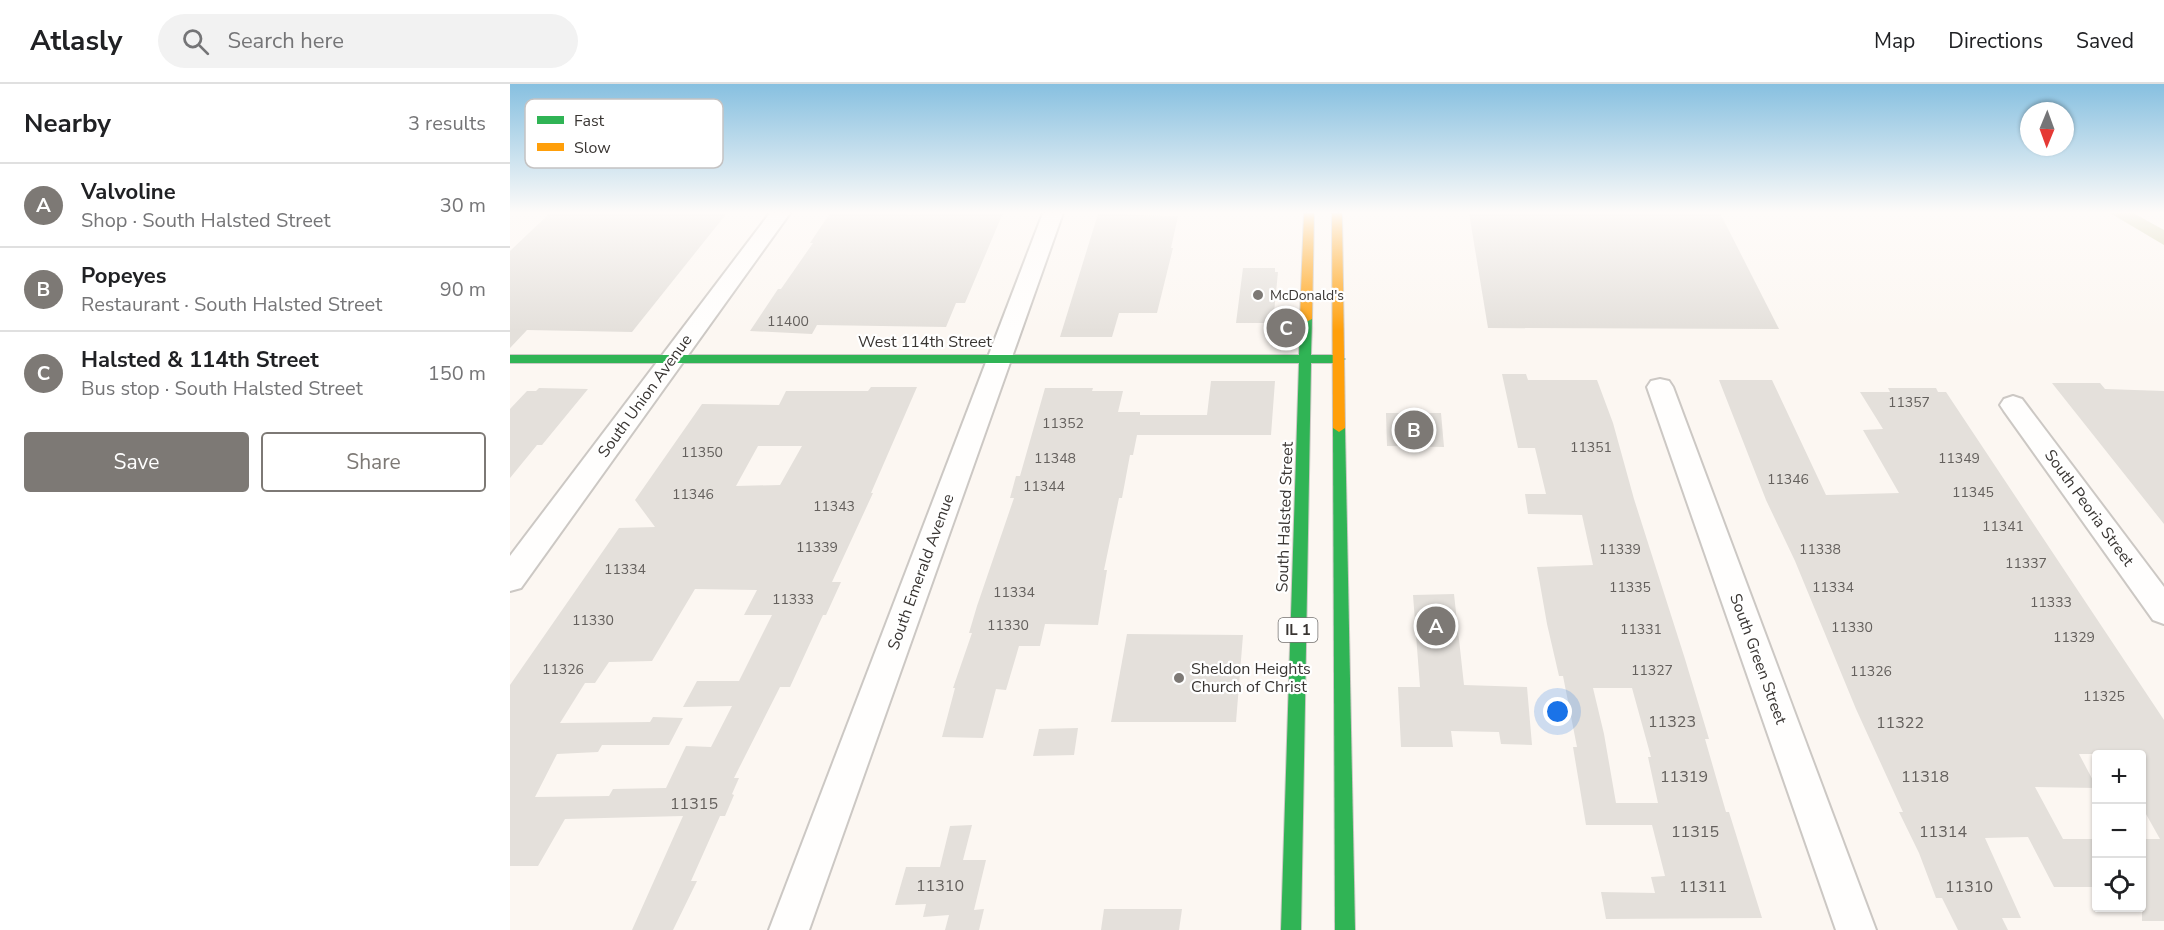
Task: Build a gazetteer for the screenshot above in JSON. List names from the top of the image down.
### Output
{
  "streets": {
    "main road": ["West 114th Street", "South Halsted Street", "IL 1"],
    "street": [
      "South Union Avenue",
      "South Peoria Street",
      "South Emerald Avenue",
      "South Green Street"
    ]
  },
  "crossings": [
    ["West 114th Street", "South Union Avenue"],
    ["West 114th Street", "South Halsted Street"],
    ["West 114th Street", "South Emerald Avenue"],
    ["West 114th Street", "IL 1"]
  ],
  "places": ["McDonald's", "Sheldon Heights Church of Christ"],
  "house_numbers": [
    "11400",
    "11357",
    "11352",
    "11351",
    "11350",
    "11348",
    "11349",
    "11346",
    "11344",
    "11345",
    "11346",
    "11343",
    "11341",
    "11339",
    "11339",
    "11338",
    "11337",
    "11334",
    "11335",
    "11334",
    "11334",
    "11333",
    "11333",
    "11330",
    "11330",
    "11330",
    "11331",
    "11329",
    "11326",
    "11327",
    "11326",
    "11325",
    "11323",
    "11322",
    "11319",
    "11318",
    "11315",
    "11315",
    "11314",
    "11310",
    "11311",
    "11310"
  ],
  "legend": ["Fast", "Slow"],
  "north": "bottom",
  "page": {
    "header": "Atlasly",
    "search": "Search here",
    "nav": ["Map", "Directions", "Saved"],
    "heading": ["Nearby", "3 results"],
    "list": [
      {
        "mark": "A",
        "name": "Valvoline",
        "note": "Shop · South Halsted Street",
        "value": "30 m"
      },
      {
        "mark": "B",
        "name": "Popeyes",
        "note": "Restaurant · South Halsted Street",
        "value": "90 m"
      },
      {
        "mark": "C",
        "name": "Halsted & 114th Street",
        "note": "Bus stop · South Halsted Street",
        "value": "150 m"
      }
    ],
    "pins": ["C", "B", "A"],
    "buttons": ["Save", "Share"],
    "map_buttons": ["+", "−"]
  }
}
